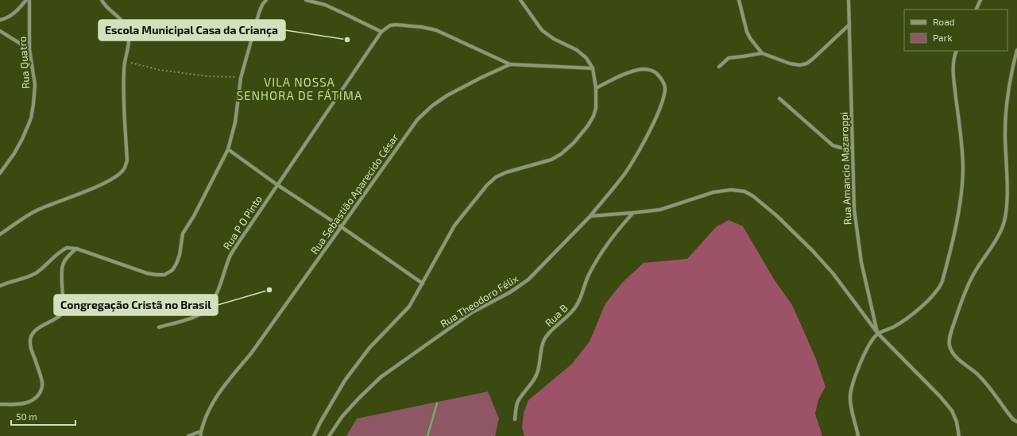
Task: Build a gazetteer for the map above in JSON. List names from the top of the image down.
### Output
{
  "streets": {
    "street": [
      "Rua Quatro",
      "Rua Amancio Mazaroppi",
      "Rua Sebastião Aparecido César",
      "Rua P O Pinto",
      "Rua Theodoro Félix",
      "Rua B"
    ]
  },
  "districts": ["VILA NOSSA SENHORA DE FÁTIMA"],
  "places": ["Escola Municipal Casa da Criança", "Congregação Cristã no Brasil"],
  "legend": ["Road", "Park"],
  "scale_bar": "50 m"
}
